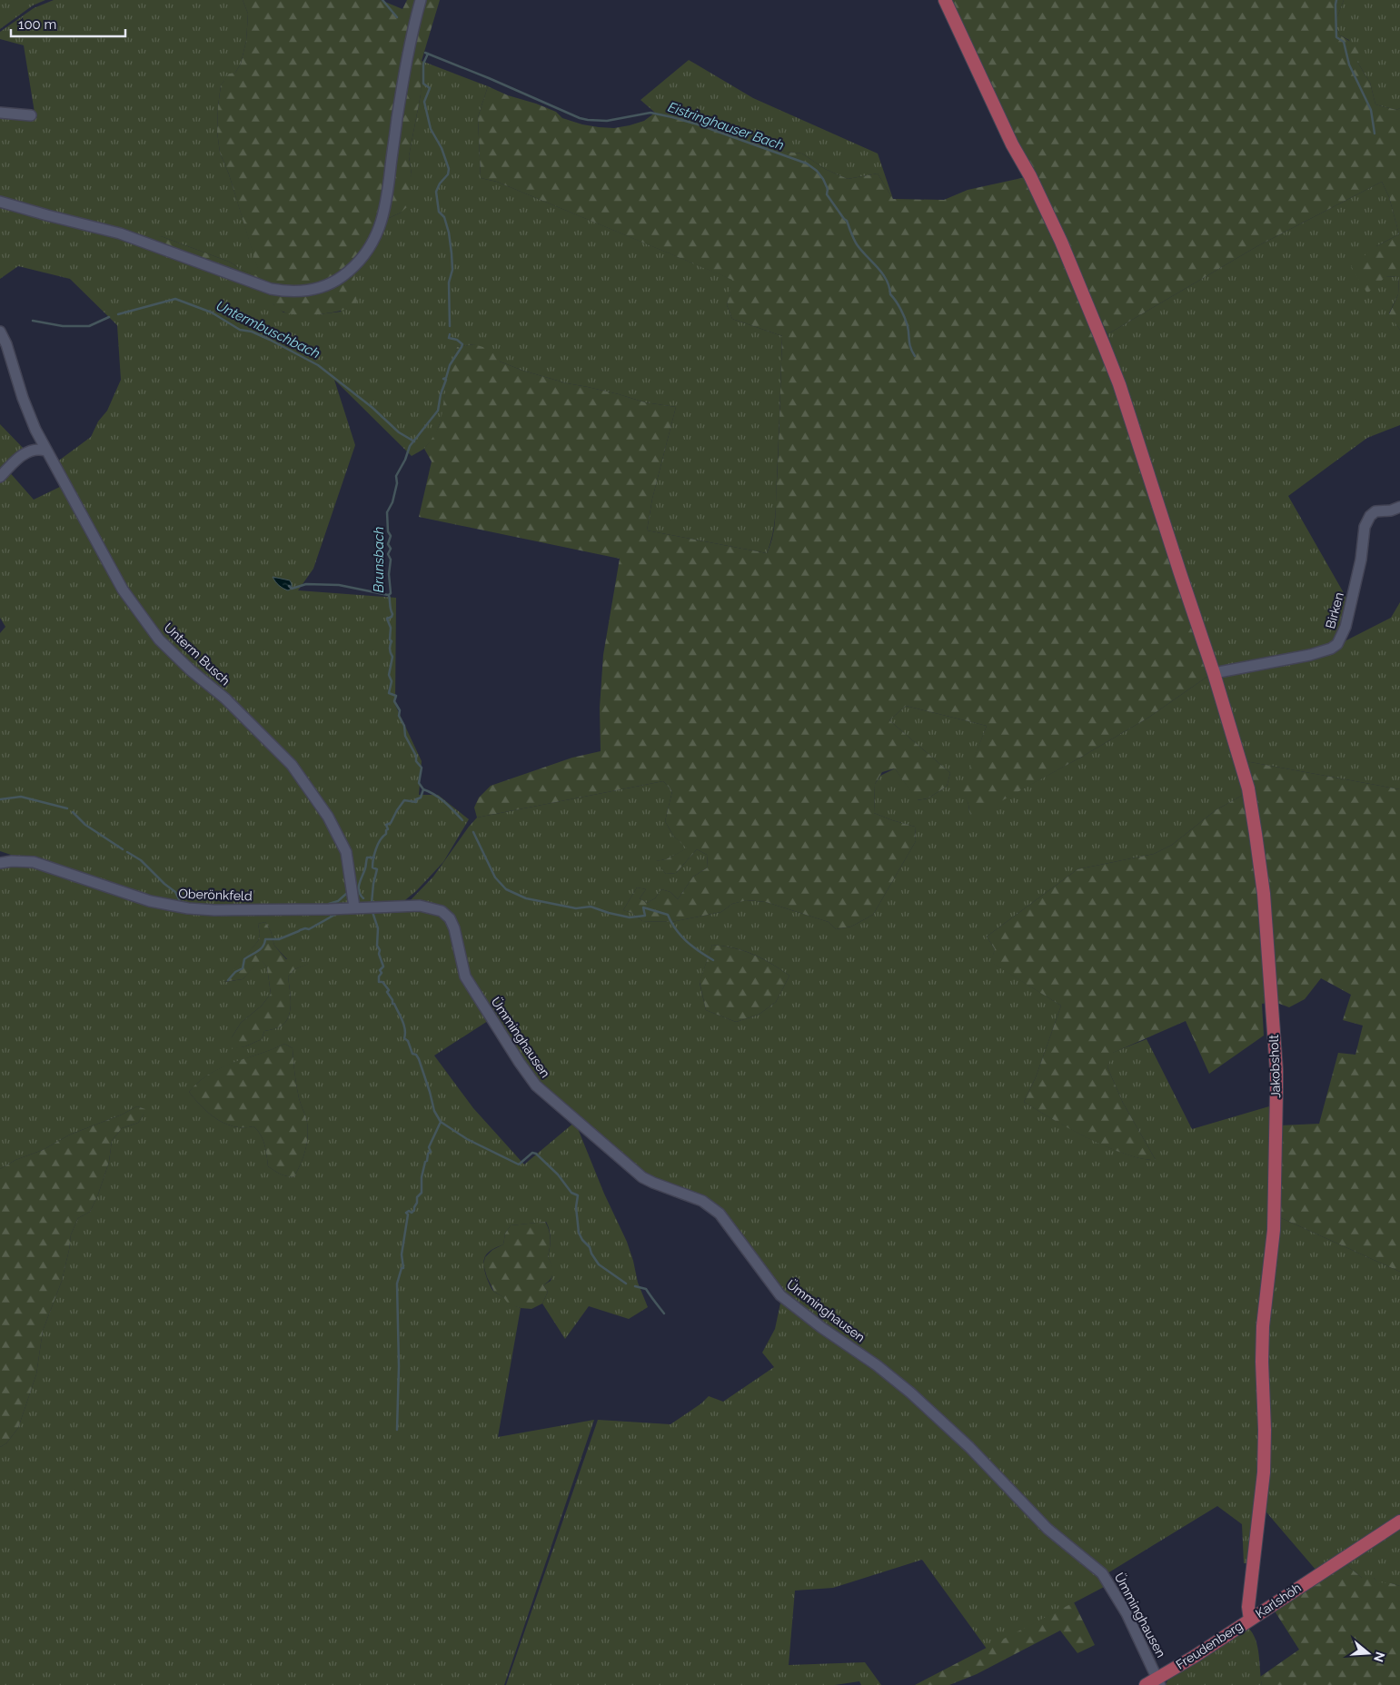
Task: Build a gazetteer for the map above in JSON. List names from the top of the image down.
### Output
{
  "streets": {
    "main road": ["Jakobsholt", "Karlshöh", "Freudenberg"],
    "street": [
      "Birken",
      "Unterm Busch",
      "Oberönkfeld",
      "Ümminghausen"
    ]
  },
  "crossings": [
    ["Birken", "Jakobsholt"],
    ["Unterm Busch", "Oberönkfeld"],
    ["Oberönkfeld", "Ümminghausen"],
    ["Ümminghausen", "Freudenberg"],
    ["Jakobsholt", "Karlshöh"],
    ["Karlshöh", "Freudenberg"]
  ],
  "water": ["Eistringhauser Bach", "Untermbuschbach", "Brunsbach"],
  "scale_bar": "100 m",
  "north": "right"
}
